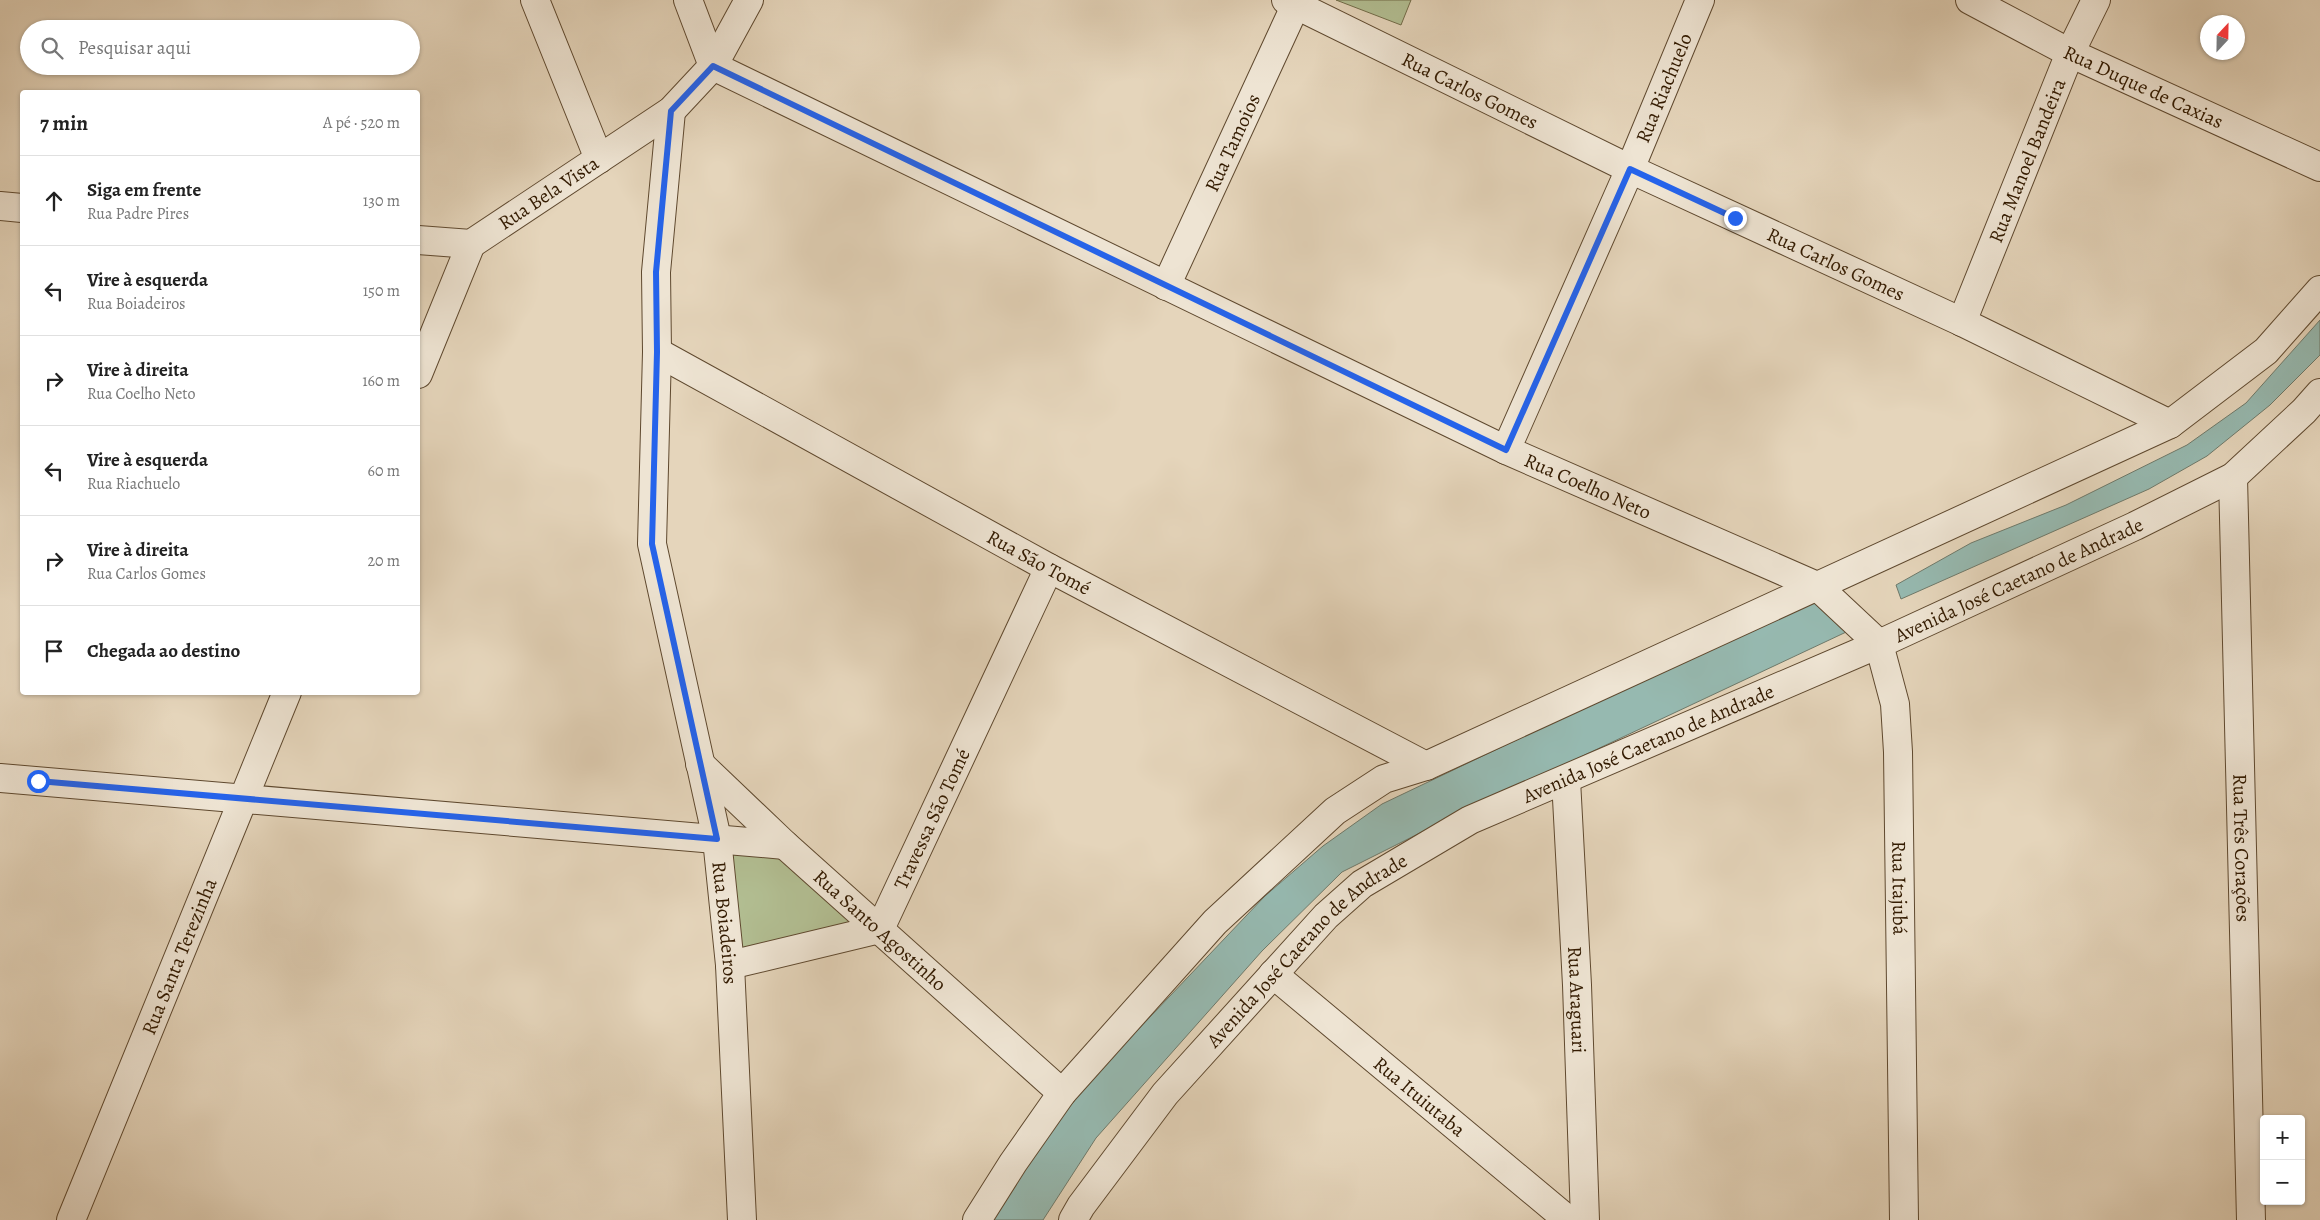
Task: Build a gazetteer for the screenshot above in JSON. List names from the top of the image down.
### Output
{
  "streets": {
    "street": [
      "Rua Duque de Caxias",
      "Rua Riachuelo",
      "Rua Carlos Gomes",
      "Rua Tamoios",
      "Rua Manoel Bandeira",
      "Rua Bela Vista",
      "Rua Coelho Neto",
      "Rua São Tomé",
      "Avenida José Caetano de Andrade",
      "Travessa São Tomé",
      "Rua Três Corações",
      "Rua Itajubá",
      "Rua Boiadeiros",
      "Rua Santo Agostinho",
      "Rua Santa Terezinha",
      "Rua Araguari",
      "Rua Ituiutaba"
    ]
  },
  "crossings": [
    ["Rua Duque de Caxias", "Rua Manoel Bandeira"],
    ["Rua Riachuelo", "Rua Carlos Gomes"],
    ["Rua Riachuelo", "Rua Coelho Neto"],
    ["Rua Carlos Gomes", "Rua Tamoios"],
    ["Rua Carlos Gomes", "Rua Manoel Bandeira"],
    ["Rua Tamoios", "Rua Coelho Neto"],
    ["Rua Bela Vista", "Rua Boiadeiros"],
    ["Rua São Tomé", "Travessa São Tomé"],
    ["Rua São Tomé", "Rua Boiadeiros"],
    ["Avenida José Caetano de Andrade", "Rua Três Corações"],
    ["Avenida José Caetano de Andrade", "Rua Itajubá"],
    ["Avenida José Caetano de Andrade", "Rua Araguari"],
    ["Avenida José Caetano de Andrade", "Rua Ituiutaba"],
    ["Travessa São Tomé", "Rua Santo Agostinho"],
    ["Rua Boiadeiros", "Rua Santo Agostinho"]
  ],
  "north": "top",
  "page": {
    "search": "Pesquisar aqui",
    "heading": ["7 min", "A pé · 520 m"],
    "list": [
      ["Siga em frente", "Rua Padre Pires", "130 m"],
      ["Vire à esquerda", "Rua Boiadeiros", "150 m"],
      ["Vire à direita", "Rua Coelho Neto", "160 m"],
      ["Vire à esquerda", "Rua Riachuelo", "60 m"],
      ["Vire à direita", "Rua Carlos Gomes", "20 m"],
      "Chegada ao destino"
    ],
    "map_buttons": ["+", "−"]
  }
}
